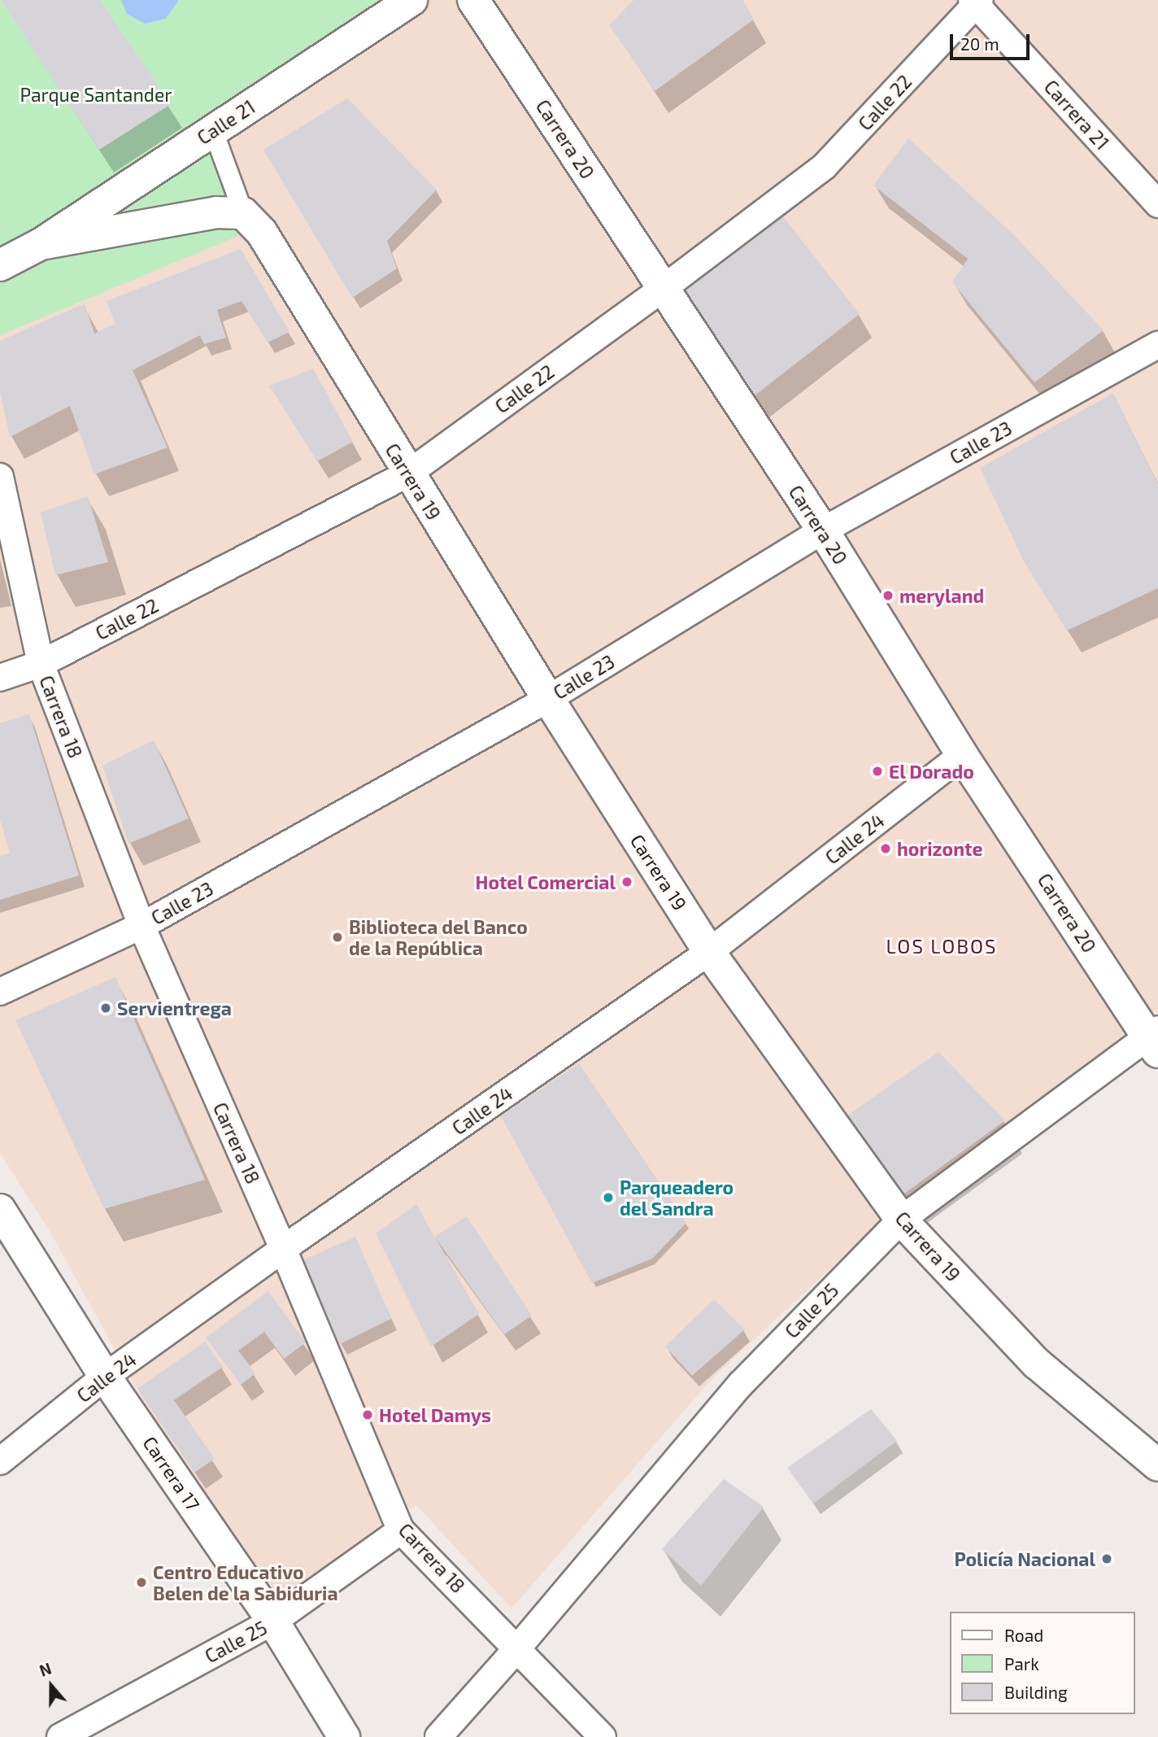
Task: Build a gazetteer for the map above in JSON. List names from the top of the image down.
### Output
{
  "streets": {
    "main road": [
      "Calle 21",
      "Carrera 20",
      "Carrera 19",
      "Carrera 17"
    ],
    "street": [
      "Calle 22",
      "Carrera 21",
      "Calle 23",
      "Carrera 18",
      "Calle 24",
      "Calle 25"
    ]
  },
  "crossings": [
    ["Calle 22", "Carrera 21"],
    ["Calle 22", "Carrera 20"],
    ["Calle 22", "Carrera 19"],
    ["Calle 22", "Carrera 18"],
    ["Calle 21", "Carrera 19"],
    ["Carrera 20", "Calle 23"],
    ["Carrera 20", "Calle 24"],
    ["Carrera 20", "Calle 25"],
    ["Calle 23", "Carrera 19"],
    ["Calle 23", "Carrera 18"],
    ["Carrera 19", "Calle 24"],
    ["Carrera 19", "Calle 25"],
    ["Carrera 18", "Calle 24"],
    ["Carrera 18", "Calle 25"],
    ["Calle 24", "Carrera 17"],
    ["Calle 25", "Carrera 17"]
  ],
  "districts": ["LOS LOBOS"],
  "parks": ["Parque Santander"],
  "places": [
    "meryland",
    "El Dorado",
    "horizonte",
    "Hotel Comercial",
    "Biblioteca del Banco de la República",
    "Servientrega",
    "Parqueadero del Sandra",
    "Hotel Damys",
    "Policía Nacional",
    "Centro Educativo Belen de la Sabiduria"
  ],
  "legend": ["Road", "Park", "Building"],
  "scale_bar": "20 m",
  "north": "top"
}
